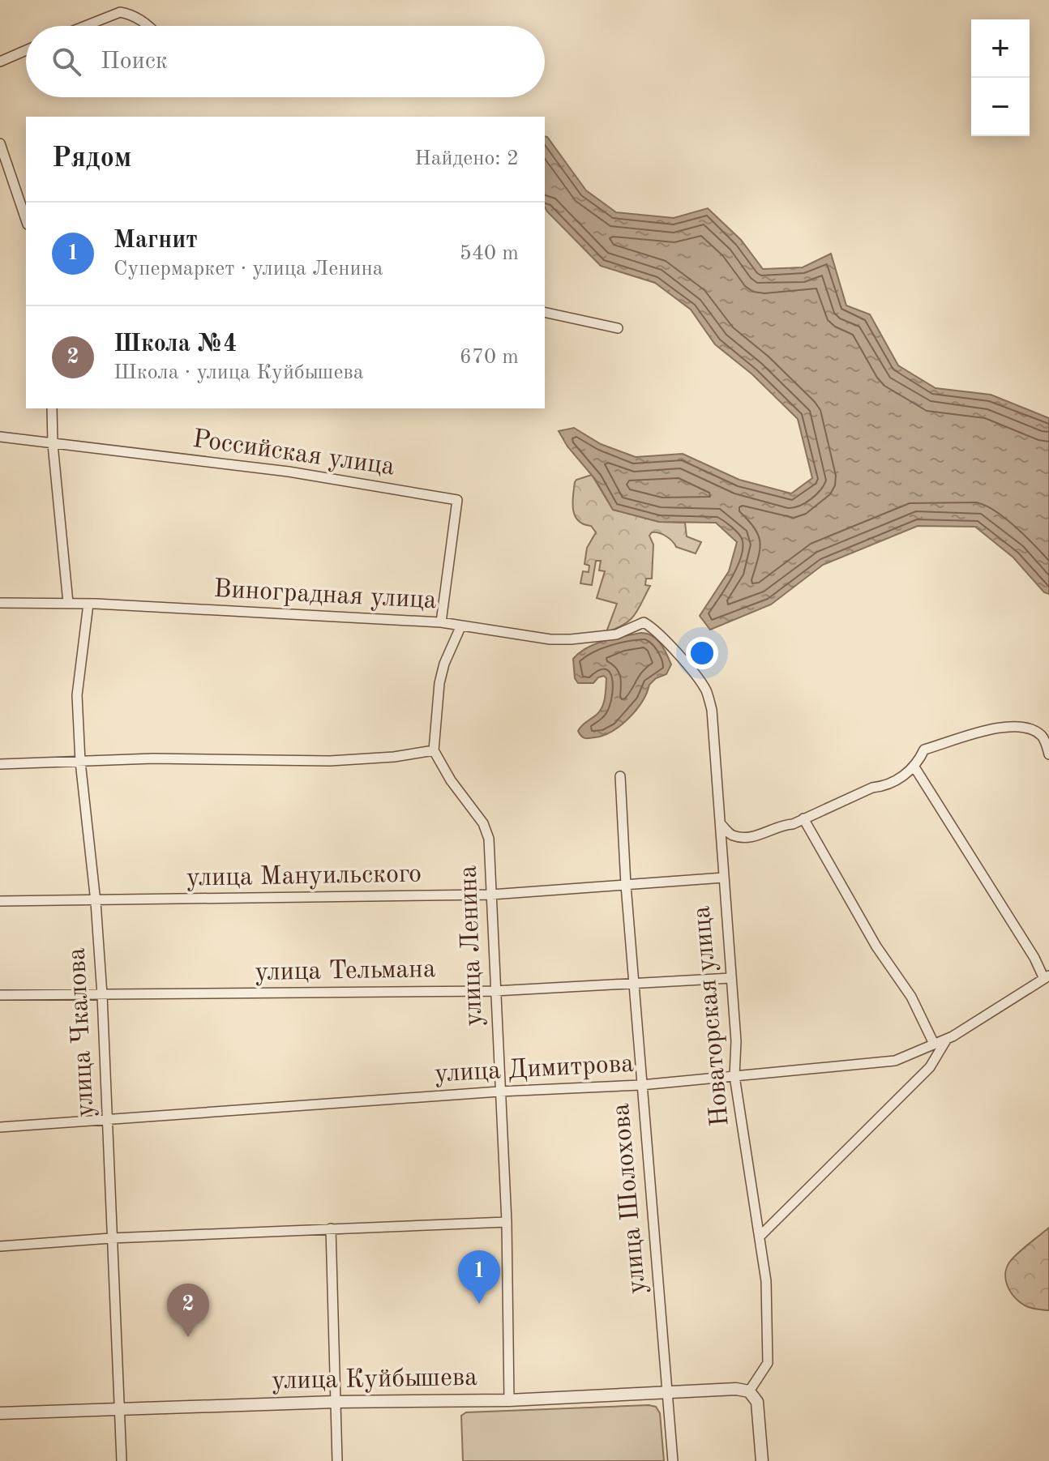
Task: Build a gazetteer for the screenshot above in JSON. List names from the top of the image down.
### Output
{
  "streets": {
    "street": [
      "Российская улица",
      "Виноградная улица",
      "улица Мануильского",
      "улица Ленина",
      "улица Тельмана",
      "Новаторская улица",
      "улица Чкалова",
      "улица Димитрова",
      "улица Шолохова",
      "улица Куйбышева"
    ]
  },
  "crossings": [
    ["Российская улица", "Виноградная улица"],
    ["Виноградная улица", "Новаторская улица"],
    ["Виноградная улица", "улица Чкалова"],
    ["улица Мануильского", "улица Ленина"],
    ["улица Мануильского", "Новаторская улица"],
    ["улица Мануильского", "улица Чкалова"],
    ["улица Мануильского", "улица Шолохова"],
    ["улица Ленина", "улица Тельмана"],
    ["улица Ленина", "улица Димитрова"],
    ["улица Ленина", "улица Куйбышева"],
    ["улица Тельмана", "Новаторская улица"],
    ["улица Тельмана", "улица Чкалова"],
    ["улица Тельмана", "улица Шолохова"],
    ["Новаторская улица", "улица Димитрова"],
    ["Новаторская улица", "улица Куйбышева"],
    ["улица Чкалова", "улица Димитрова"],
    ["улица Чкалова", "улица Куйбышева"],
    ["улица Димитрова", "улица Шолохова"],
    ["улица Шолохова", "улица Куйбышева"]
  ],
  "page": {
    "map_buttons": ["+", "−"],
    "search": "Поиск",
    "heading": ["Рядом", "Найдено: 2"],
    "list": [
      {
        "mark": "1",
        "name": "Магнит",
        "note": "Супермаркет · улица Ленина",
        "value": "540 m"
      },
      {
        "mark": "2",
        "name": "Школа №4",
        "note": "Школа · улица Куйбышева",
        "value": "670 m"
      }
    ],
    "pins": ["1", "2"]
  }
}
